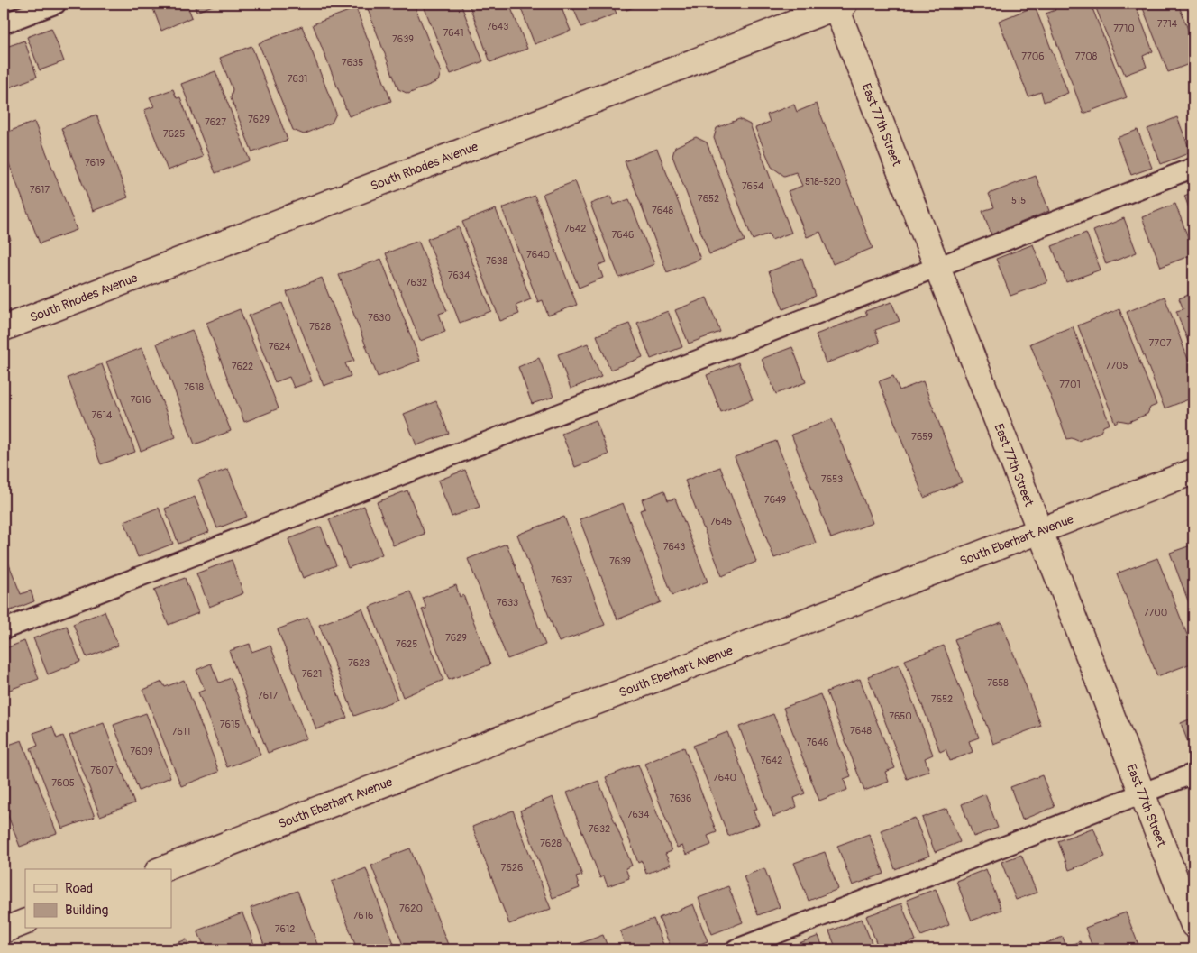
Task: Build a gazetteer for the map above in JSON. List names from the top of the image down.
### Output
{
  "streets": {
    "street": ["East 77th Street", "South Rhodes Avenue", "South Eberhart Avenue"]
  },
  "crossings": [
    ["East 77th Street", "South Rhodes Avenue"],
    ["East 77th Street", "South Eberhart Avenue"]
  ],
  "house_numbers": [
    "7714",
    "7643",
    "7710",
    "7641",
    "7639",
    "7706",
    "7708",
    "7635",
    "7631",
    "7629",
    "7627",
    "7625",
    "7619",
    "518-520",
    "7654",
    "7617",
    "7652",
    "515",
    "7648",
    "7642",
    "7646",
    "7640",
    "7638",
    "7634",
    "7632",
    "7630",
    "7628",
    "7707",
    "7624",
    "7705",
    "7622",
    "7701",
    "7618",
    "7616",
    "7614",
    "7659",
    "7653",
    "7649",
    "7645",
    "7643",
    "7639",
    "7637",
    "7633",
    "7700",
    "7629",
    "7625",
    "7623",
    "7621",
    "7658",
    "7617",
    "7652",
    "7650",
    "7615",
    "7648",
    "7611",
    "7646",
    "7609",
    "7642",
    "7607",
    "7640",
    "7605",
    "7636",
    "7634",
    "7632",
    "7628",
    "7626",
    "7620",
    "7616",
    "7612"
  ],
  "legend": ["Road", "Building"]
}
